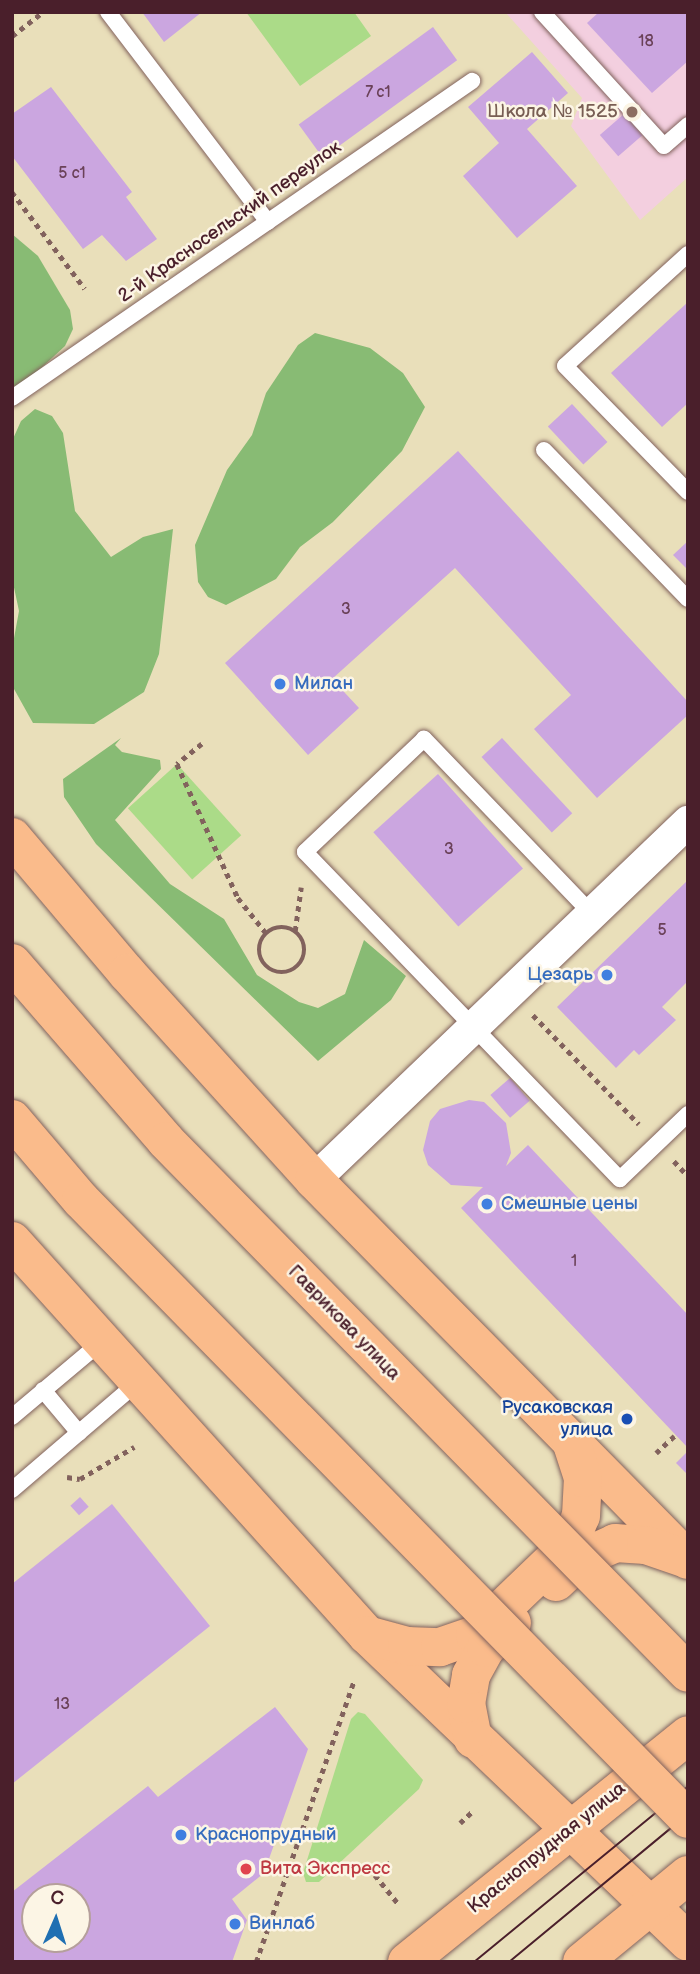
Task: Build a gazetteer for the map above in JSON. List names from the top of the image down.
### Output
{
  "streets": {
    "main road": ["Гаврикова улица", "Краснопрудная улица"],
    "lane": ["2-й Красносельский переулок"]
  },
  "places": [
    "Школа № 1525",
    "Милан",
    "Цезарь",
    "Смешные цены",
    "Русаковская улица",
    "Краснопрудный",
    "Вита Экспресс",
    "Винлаб"
  ],
  "house_numbers": [
    "18",
    "7 с1",
    "5 с1",
    "3",
    "3",
    "5",
    "1",
    "13"
  ],
  "north": "top"
}
